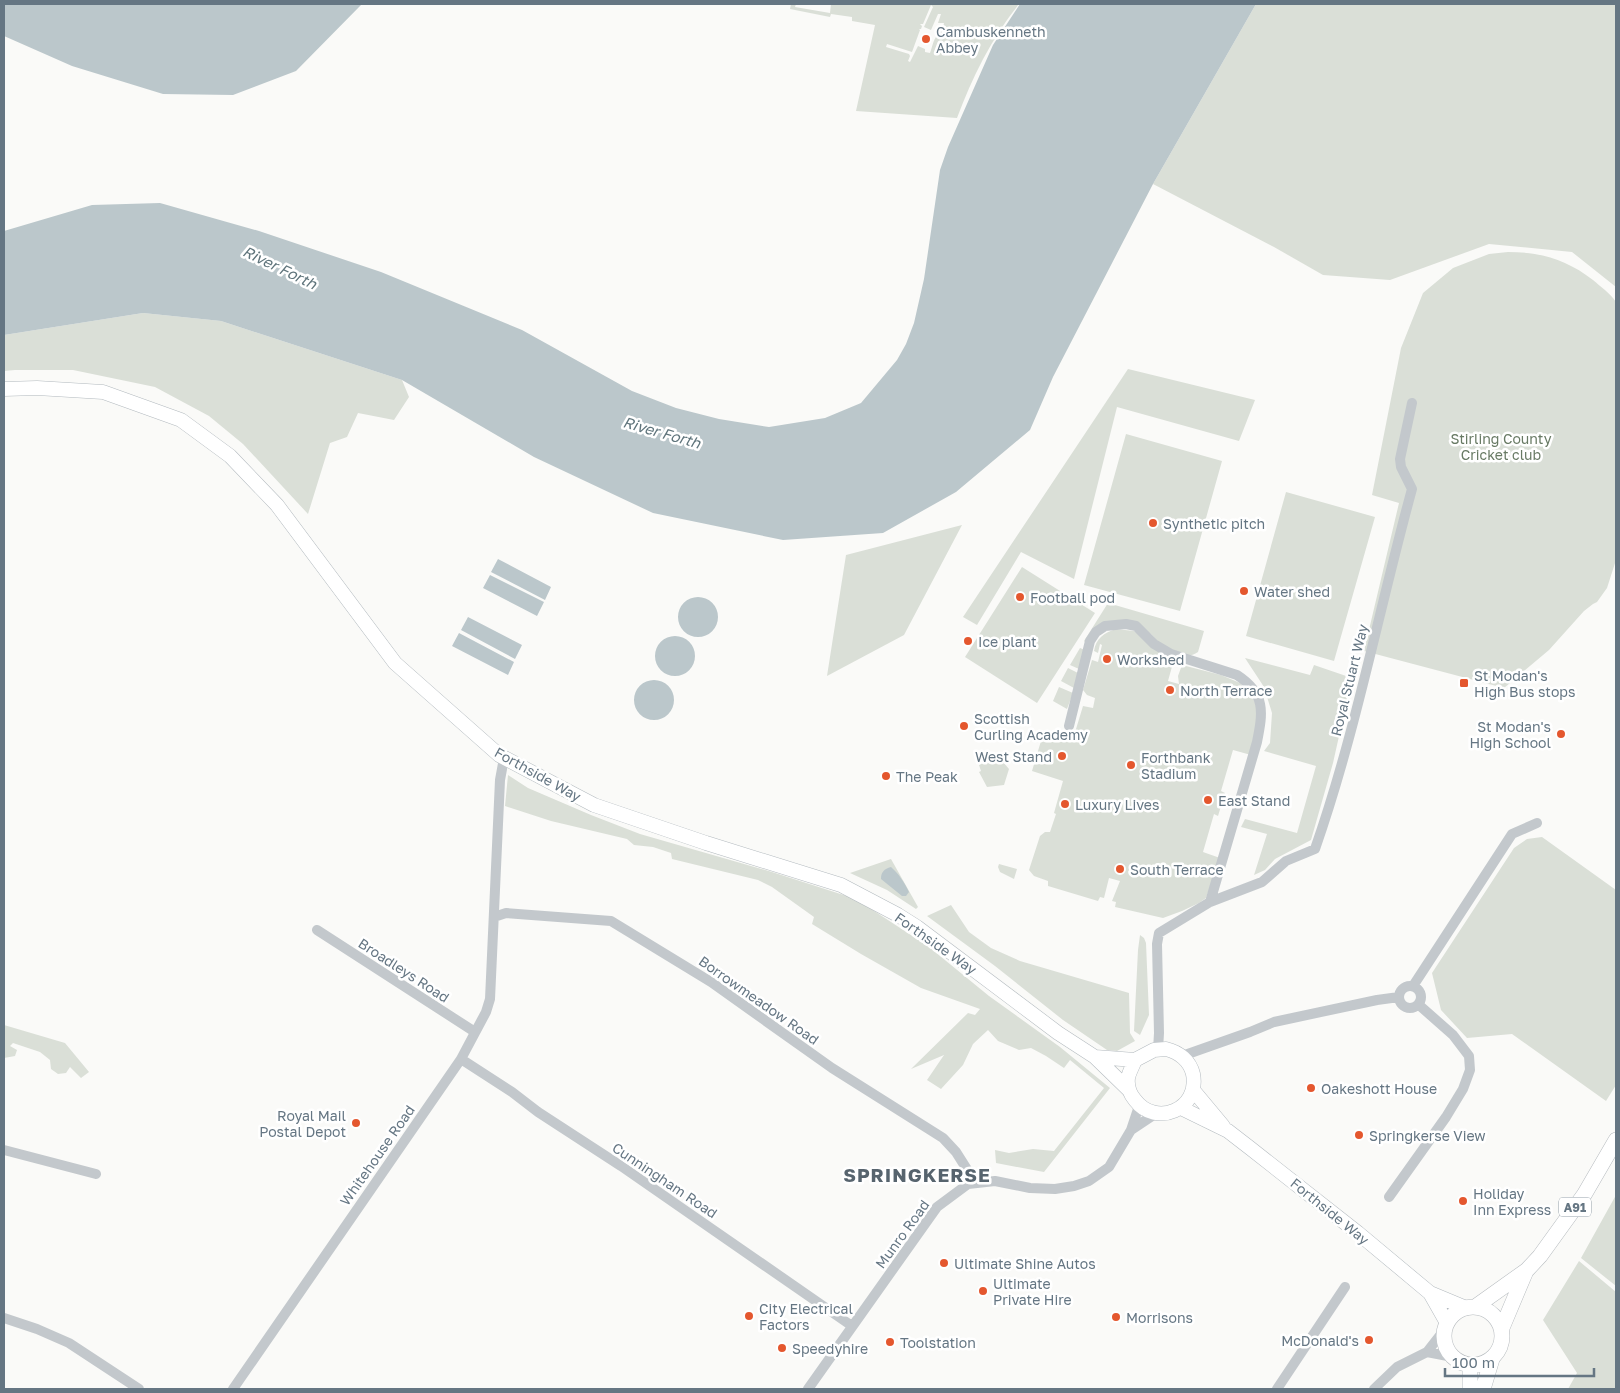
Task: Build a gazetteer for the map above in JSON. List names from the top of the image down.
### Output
{
  "streets": {
    "main road": ["A91"],
    "street": [
      "Royal Stuart Way",
      "Forthside Way",
      "Broadleys Road",
      "Borrowmeadow Road",
      "Whitehouse Road",
      "Cunningham Road",
      "Munro Road"
    ]
  },
  "crossings": [
    ["Forthside Way", "Whitehouse Road"],
    ["Forthside Way", "A91"],
    ["Forthside Way", "Munro Road"],
    ["Broadleys Road", "Whitehouse Road"],
    ["Borrowmeadow Road", "Whitehouse Road"],
    ["Borrowmeadow Road", "Munro Road"],
    ["Whitehouse Road", "Cunningham Road"],
    ["Cunningham Road", "Munro Road"]
  ],
  "districts": ["SPRINGKERSE"],
  "water": ["River Forth"],
  "parks": ["Stirling County Cricket club"],
  "places": {
    "other": [
      "Cambuskenneth Abbey",
      "Synthetic pitch",
      "Water shed",
      "Football pod",
      "Ice plant",
      "Workshed",
      "North Terrace",
      "Scottish Curling Academy",
      "St Modan's High School",
      "West Stand",
      "Forthbank Stadium",
      "The Peak",
      "East Stand",
      "Luxury Lives",
      "South Terrace",
      "Oakeshott House",
      "Royal Mail Postal Depot",
      "Springkerse View",
      "Holiday Inn Express",
      "Ultimate Shine Autos",
      "Ultimate Private Hire",
      "City Electrical Factors",
      "Morrisons",
      "McDonald's",
      "Toolstation",
      "Speedyhire"
    ],
    "transit": ["St Modan's High Bus stops"]
  },
  "scale_bar": "100 m"
}
